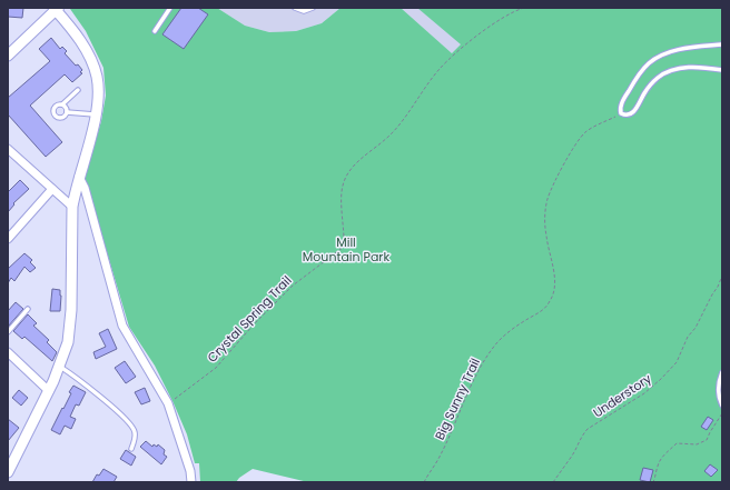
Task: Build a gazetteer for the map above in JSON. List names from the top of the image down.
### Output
{
  "streets": {
    "path": ["Crystal Spring Trail", "Understory", "Big Sunny Trail"]
  },
  "parks": ["Mill Mountain Park"]
}
